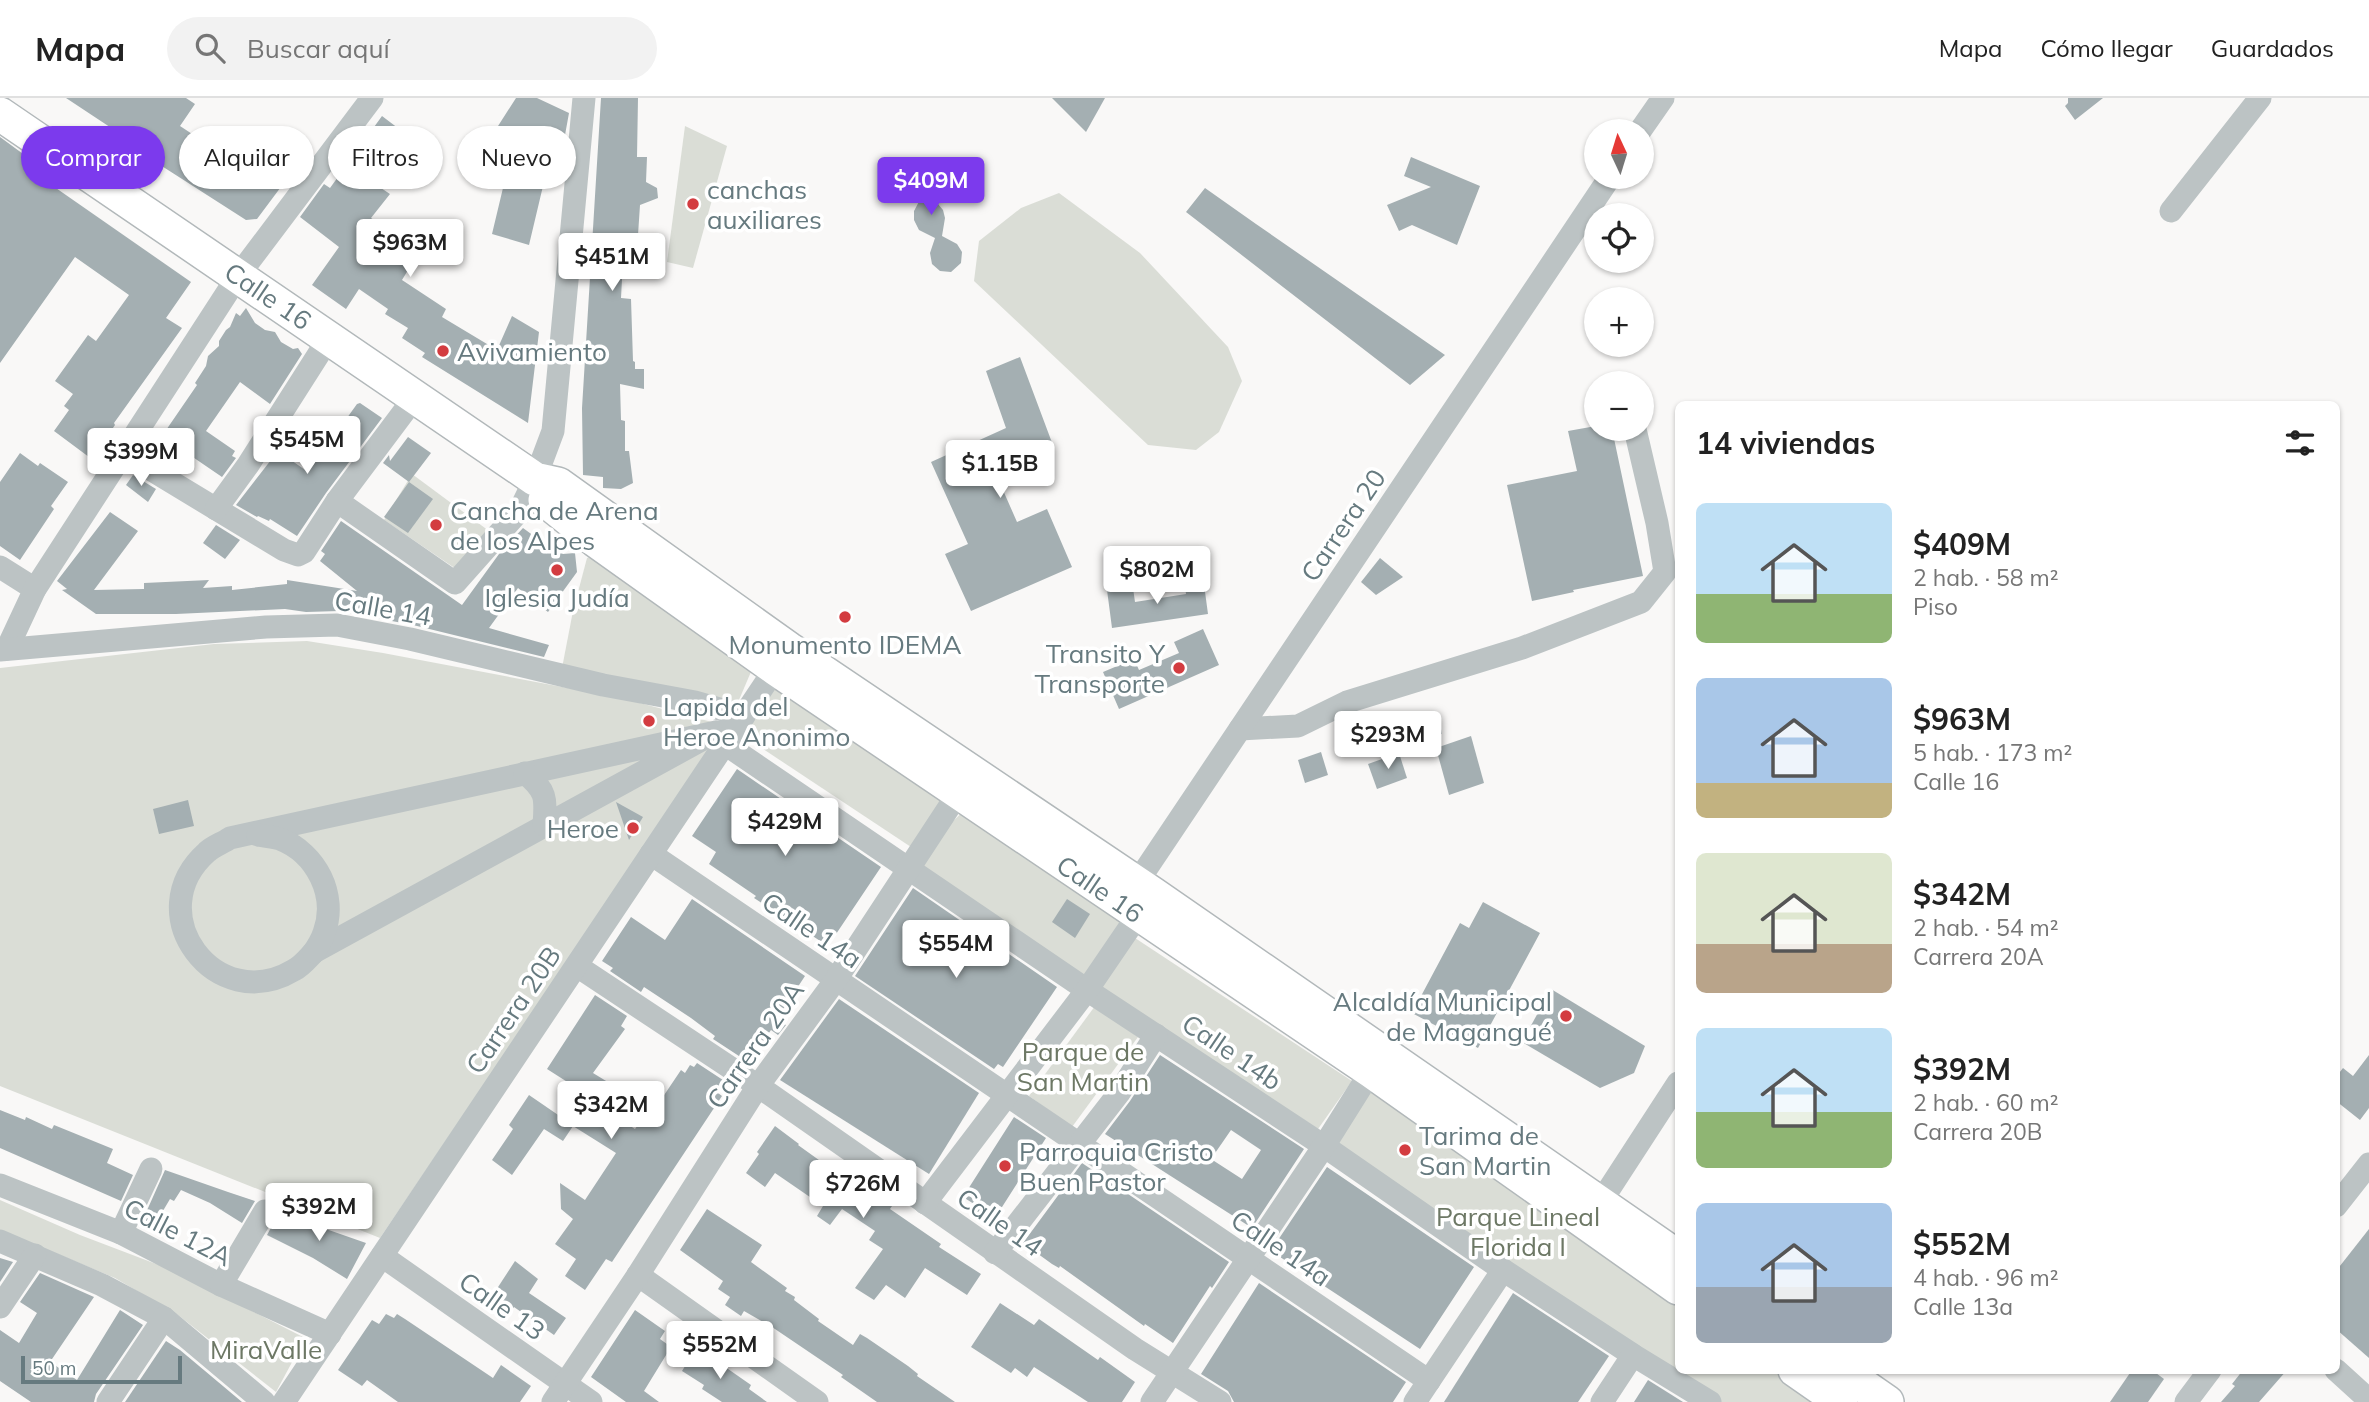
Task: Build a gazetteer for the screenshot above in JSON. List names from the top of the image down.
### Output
{
  "streets": {
    "highway": ["Calle 16"],
    "street": [
      "Carrera 20",
      "Calle 14",
      "Calle 14a",
      "Carrera 20B",
      "Carrera 20A",
      "Calle 14b",
      "Calle 12A",
      "Calle 13"
    ]
  },
  "crossings": [
    ["Calle 16", "Carrera 20"],
    ["Calle 16", "Carrera 20B"],
    ["Calle 16", "Carrera 20A"],
    ["Carrera 20", "Calle 14"],
    ["Carrera 20", "Calle 14a"],
    ["Carrera 20", "Calle 14b"],
    ["Calle 14", "Carrera 20B"],
    ["Calle 14", "Carrera 20A"],
    ["Calle 14", "Calle 14b"],
    ["Calle 14a", "Carrera 20B"],
    ["Calle 14a", "Carrera 20A"],
    ["Carrera 20B", "Calle 14b"],
    ["Carrera 20B", "Calle 12A"],
    ["Carrera 20B", "Calle 13"],
    ["Carrera 20A", "Calle 14b"],
    ["Carrera 20A", "Calle 13"]
  ],
  "parks": ["Parque de San Martin", "Parque Lineal Florida I", "MiraValle"],
  "places": [
    "canchas auxiliares",
    "Avivamiento",
    "Cancha de Arena de los Alpes",
    "Iglesia Judía",
    "Monumento IDEMA",
    "Transito Y Transporte",
    "Lapida del Heroe Anonimo",
    "Heroe",
    "Alcaldía Municipal de Magangué",
    "Tarima de San Martin",
    "Parroquia Cristo Buen Pastor"
  ],
  "scale_bar": "50 m",
  "north": "top",
  "page": {
    "header": "Mapa",
    "search": "Buscar aquí",
    "nav": ["Mapa", "Cómo llegar", "Guardados"],
    "map_buttons": ["+", "−"],
    "chip": [
      "Comprar",
      "Alquilar",
      "Filtros",
      "Nuevo"
    ],
    "price": [
      "$409M",
      "$963M",
      "$451M",
      "$545M",
      "$399M",
      "$1.15B",
      "$802M",
      "$293M",
      "$429M",
      "$554M",
      "$342M",
      "$726M",
      "$392M",
      "$552M"
    ],
    "heading": "14 viviendas",
    "list": [
      {
        "name": "$409M",
        "note": "2 hab. · 58 m² · Piso"
      },
      {
        "name": "$963M",
        "note": "5 hab. · 173 m² · Calle 16"
      },
      {
        "name": "$342M",
        "note": "2 hab. · 54 m² · Carrera 20A"
      },
      {
        "name": "$392M",
        "note": "2 hab. · 60 m² · Carrera 20B"
      },
      {
        "name": "$552M",
        "note": "4 hab. · 96 m² · Calle 13a"
      }
    ],
    "scale": "50 m"
  }
}
